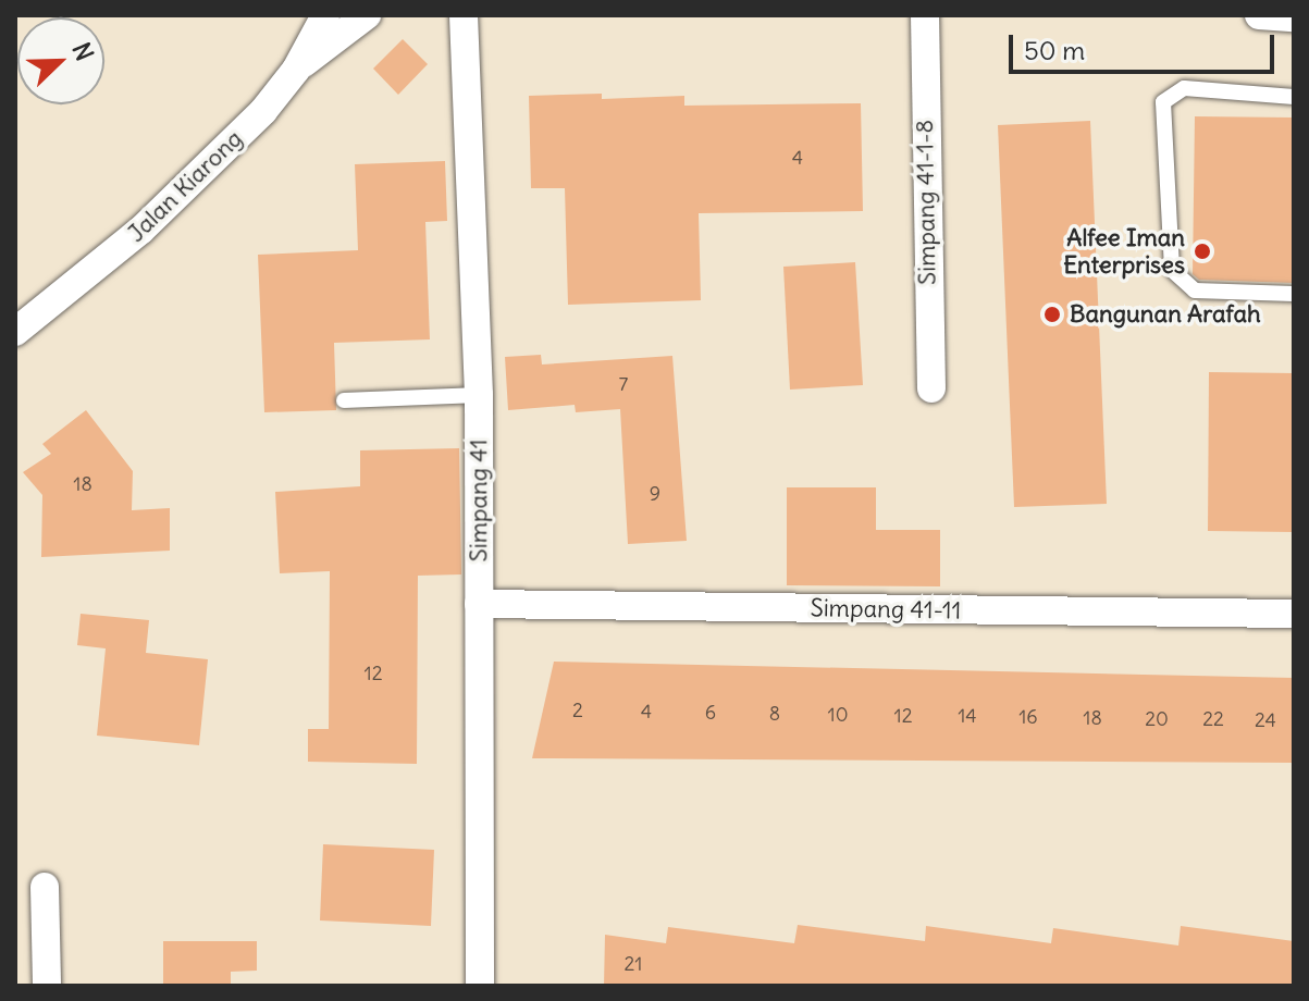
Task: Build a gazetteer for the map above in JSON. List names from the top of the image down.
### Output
{
  "streets": {
    "street": [
      "Jalan Kiarong",
      "Simpang 41-1-8",
      "Simpang 41",
      "Simpang 41-11"
    ]
  },
  "crossings": [
    ["Simpang 41", "Simpang 41-11"]
  ],
  "places": ["Alfee Iman Enterprises", "Bangunan Arafah"],
  "house_numbers": [
    "4",
    "7",
    "18",
    "9",
    "12",
    "2",
    "4",
    "6",
    "8",
    "10",
    "12",
    "14",
    "16",
    "18",
    "20",
    "22",
    "24",
    "21"
  ],
  "scale_bar": "50 m",
  "north": "top right"
}
